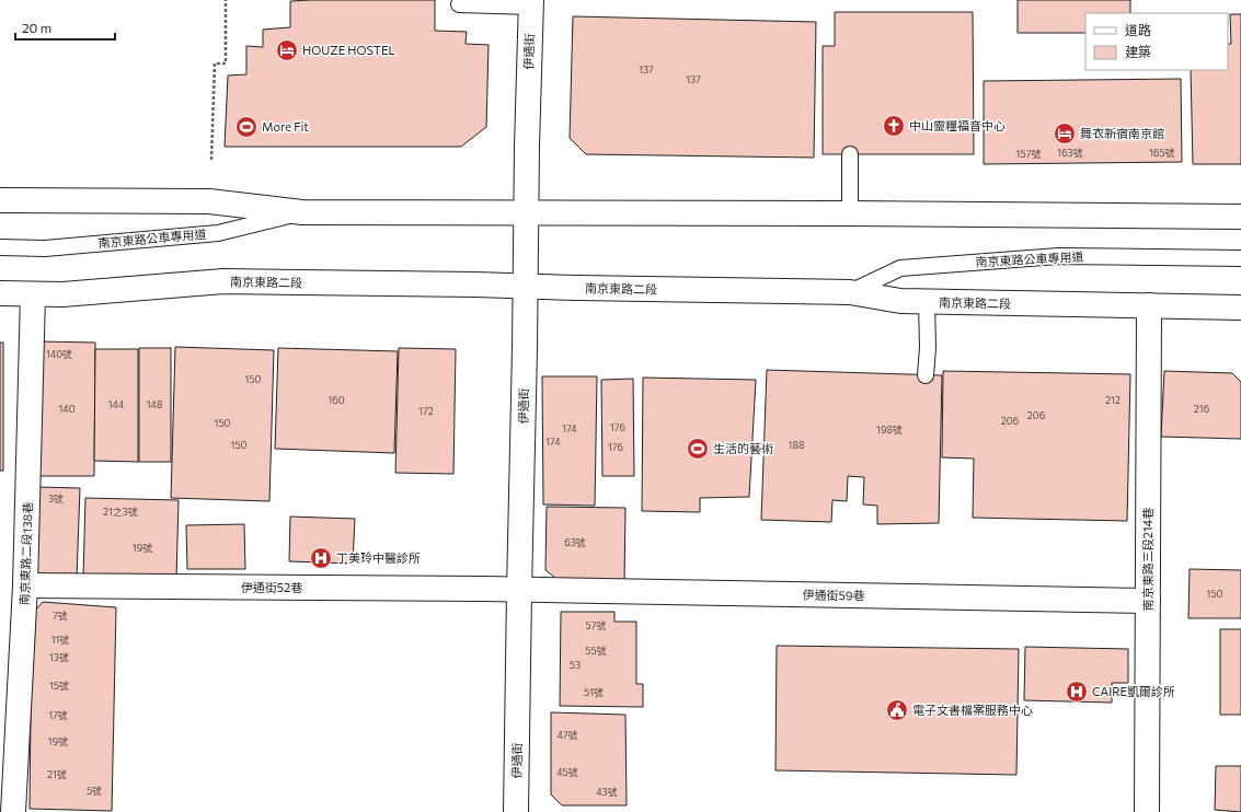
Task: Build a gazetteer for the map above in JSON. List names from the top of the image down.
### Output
{
  "streets": {
    "street": [
      "伊通街",
      "南京東路二段",
      "南京東路二段138巷",
      "南京東路三段214巷",
      "伊通街52巷",
      "伊通街59巷"
    ],
    "lane": ["南京東路公車專用道"]
  },
  "crossings": [
    ["伊通街", "南京東路二段"],
    ["伊通街", "伊通街52巷"],
    ["伊通街", "伊通街59巷"],
    ["南京東路公車專用道", "南京東路二段"],
    ["南京東路二段", "南京東路二段138巷"],
    ["南京東路二段", "南京東路三段214巷"],
    ["南京東路二段138巷", "伊通街52巷"],
    ["南京東路三段214巷", "伊通街59巷"],
    ["伊通街52巷", "伊通街59巷"]
  ],
  "places": {
    "hotel": ["HOUZE HOSTEL", "舞衣新宿南京館"],
    "church": ["中山靈糧福音中心"],
    "sports": ["More Fit", "生活的藝術"],
    "hospital": ["丁美玲中醫診所", "CAIRE凱爾診所"],
    "public building": ["電子文書檔案服務中心"]
  },
  "house_numbers": [
    "137",
    "137",
    "163號",
    "165號",
    "157號",
    "140號",
    "150",
    "160",
    "212",
    "144",
    "148",
    "140",
    "216",
    "172",
    "206",
    "206",
    "150",
    "176",
    "174",
    "198號",
    "174",
    "150",
    "188",
    "176",
    "3號",
    "21之3號",
    "63號",
    "19號",
    "150",
    "7號",
    "57號",
    "11號",
    "55號",
    "13號",
    "53",
    "15號",
    "51號",
    "17號",
    "47號",
    "19號",
    "45號",
    "21號",
    "5號",
    "43號"
  ],
  "legend": ["道路", "建築"],
  "scale_bar": "20 m"
}
